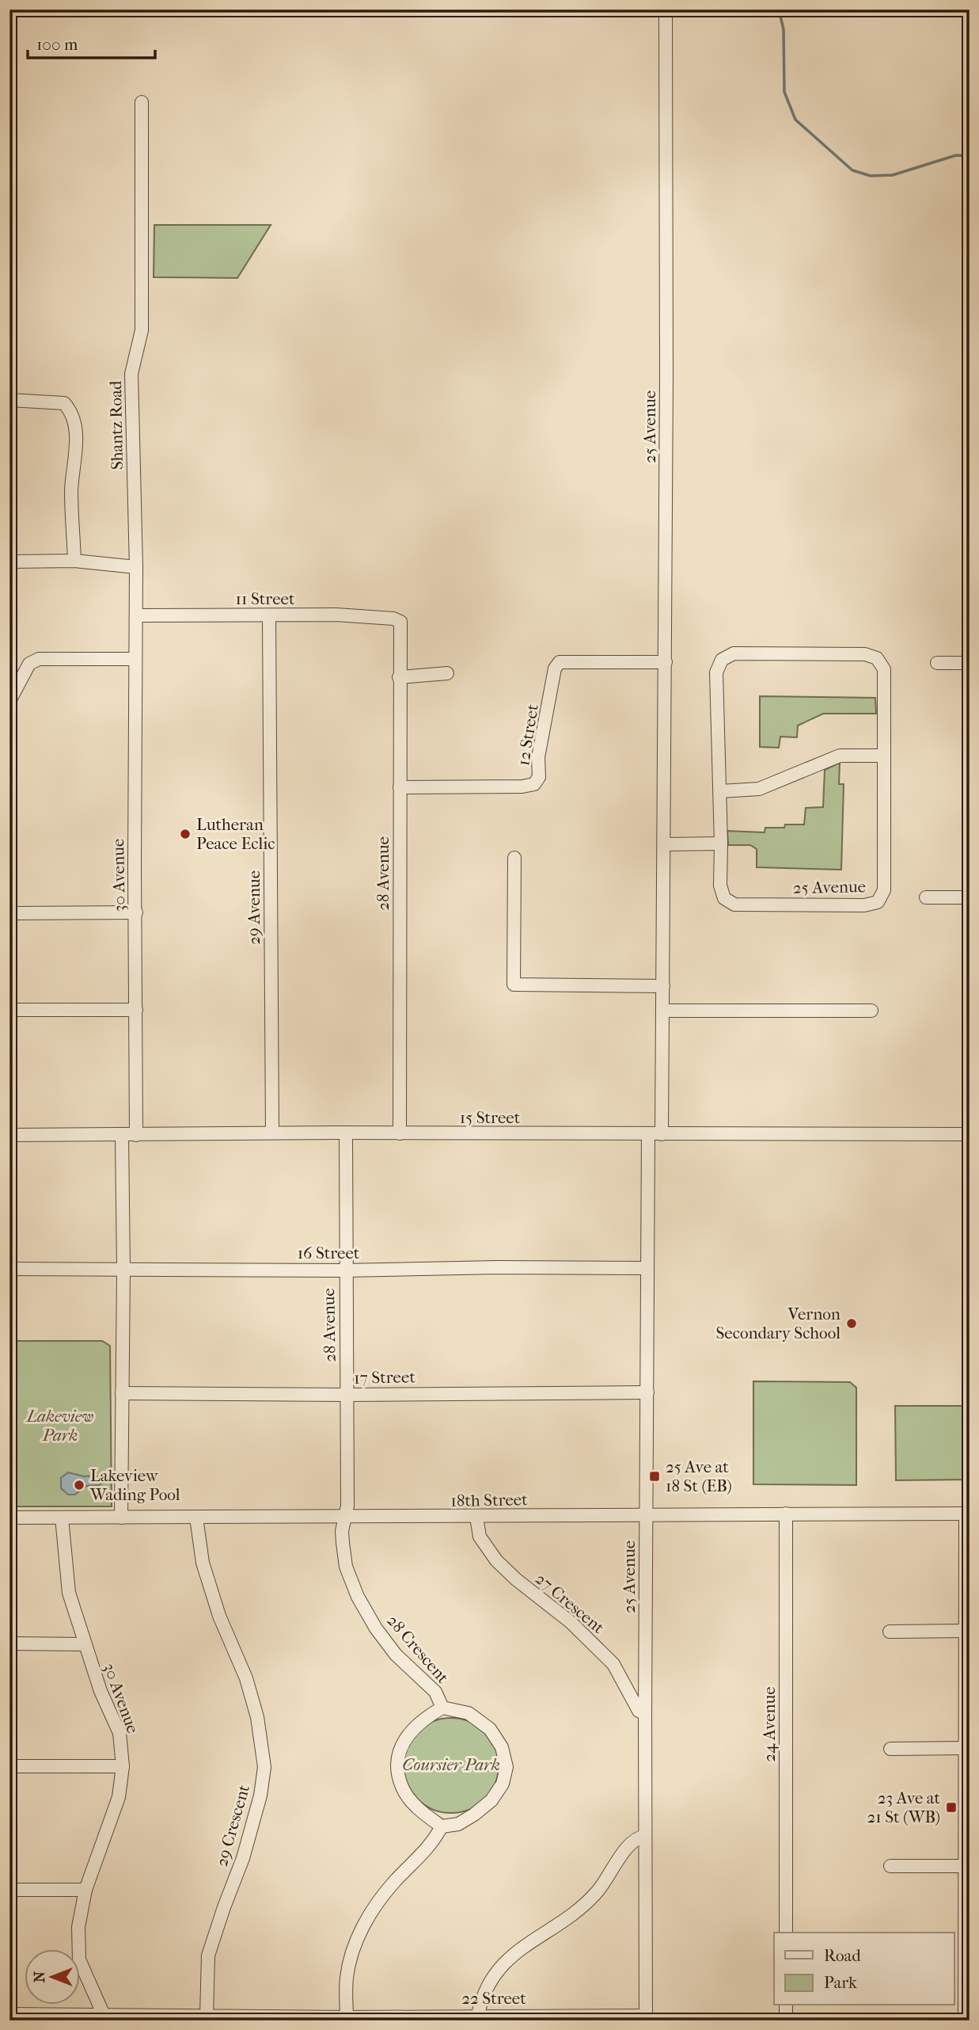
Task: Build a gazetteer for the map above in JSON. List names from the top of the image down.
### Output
{
  "streets": {
    "street": [
      "Shantz Road",
      "25 Avenue",
      "11 Street",
      "12 Street",
      "28 Avenue",
      "30 Avenue",
      "29 Avenue",
      "15 Street",
      "16 Street",
      "17 Street",
      "18th Street",
      "27 Crescent",
      "28 Crescent",
      "24 Avenue",
      "29 Crescent",
      "22 Street"
    ]
  },
  "crossings": [
    ["Shantz Road", "11 Street"],
    ["Shantz Road", "30 Avenue"],
    ["25 Avenue", "12 Street"],
    ["25 Avenue", "15 Street"],
    ["25 Avenue", "16 Street"],
    ["25 Avenue", "17 Street"],
    ["25 Avenue", "18th Street"],
    ["25 Avenue", "27 Crescent"],
    ["25 Avenue", "22 Street"],
    ["11 Street", "28 Avenue"],
    ["11 Street", "30 Avenue"],
    ["11 Street", "29 Avenue"],
    ["12 Street", "28 Avenue"],
    ["28 Avenue", "15 Street"],
    ["28 Avenue", "16 Street"],
    ["28 Avenue", "17 Street"],
    ["28 Avenue", "18th Street"],
    ["28 Avenue", "28 Crescent"],
    ["30 Avenue", "15 Street"],
    ["30 Avenue", "18th Street"],
    ["30 Avenue", "22 Street"],
    ["29 Avenue", "15 Street"],
    ["18th Street", "27 Crescent"],
    ["18th Street", "28 Crescent"],
    ["18th Street", "24 Avenue"],
    ["18th Street", "29 Crescent"],
    ["29 Crescent", "22 Street"]
  ],
  "parks": ["Lakeview Park", "Coursier Park"],
  "places": {
    "other": ["Lutheran Peace Eclic", "Vernon Secondary School", "Lakeview Wading Pool"],
    "transit": ["25 Ave at 18 St (EB)", "23 Ave at 21 St (WB)"]
  },
  "legend": ["Road", "Park"],
  "scale_bar": "100 m",
  "north": "left"
}
